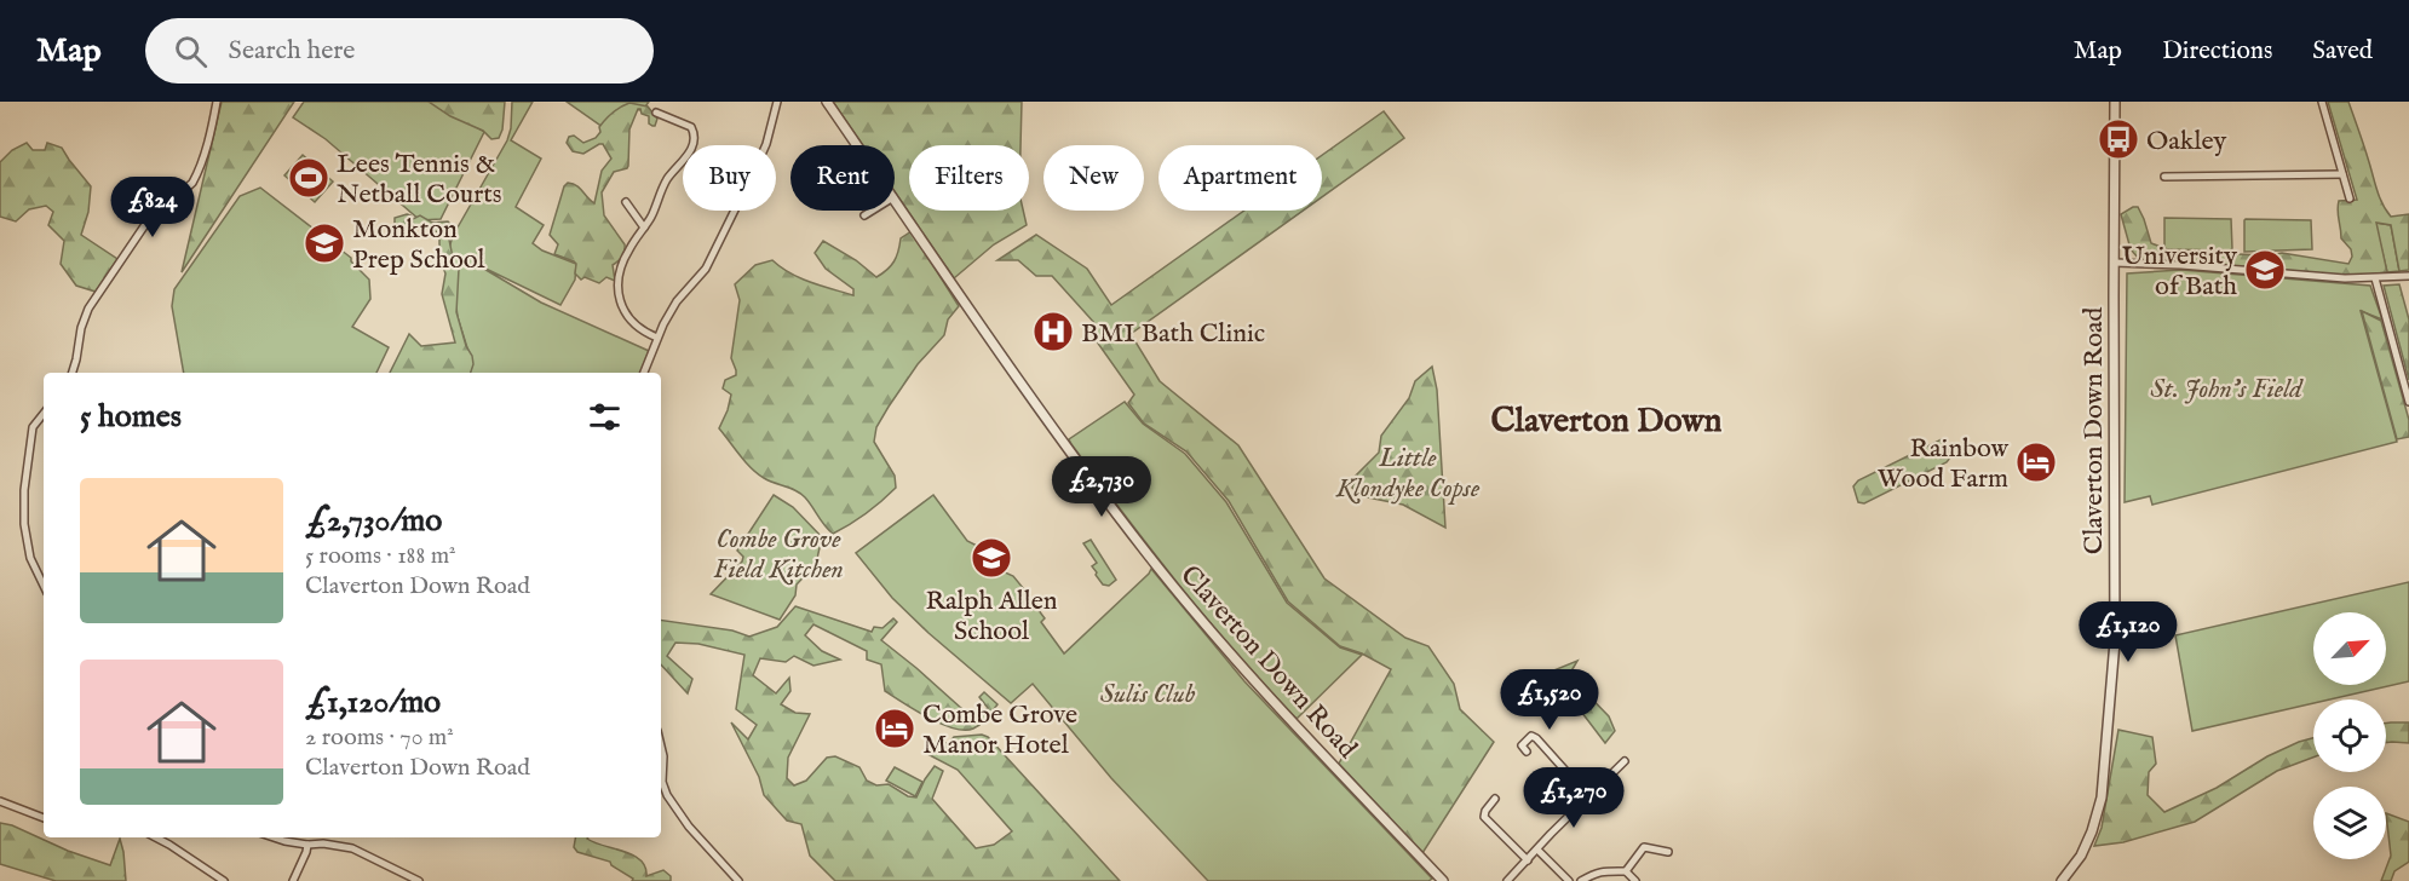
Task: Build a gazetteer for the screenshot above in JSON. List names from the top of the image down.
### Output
{
  "streets": {
    "street": ["Claverton Down Road"]
  },
  "districts": ["Claverton Down"],
  "parks": [
    "St. John's Field",
    "Little Klondyke Copse",
    "Combe Grove Field Kitchen",
    "Sulis Club"
  ],
  "places": {
    "bus stop": ["Oakley"],
    "sports": ["Lees Tennis & Netball Courts"],
    "school or university": ["Monkton Prep School", "University of Bath", "Ralph Allen School"],
    "hospital": ["BMI Bath Clinic"],
    "hotel": ["Rainbow Wood Farm", "Combe Grove Manor Hotel"]
  },
  "north": "top right",
  "page": {
    "header": "Map",
    "search": "Search here",
    "nav": ["Map", "Directions", "Saved"],
    "chip": [
      "Buy",
      "Rent",
      "Filters",
      "New",
      "Apartment"
    ],
    "price": [
      "£824",
      "£2,730",
      "£1,120",
      "£1,520",
      "£1,270"
    ],
    "heading": "5 homes",
    "list": [
      {
        "name": "£2,730/mo",
        "note": "5 rooms · 188 m² · Claverton Down Road"
      },
      {
        "name": "£1,120/mo",
        "note": "2 rooms · 70 m² · Claverton Down Road"
      }
    ]
  }
}
